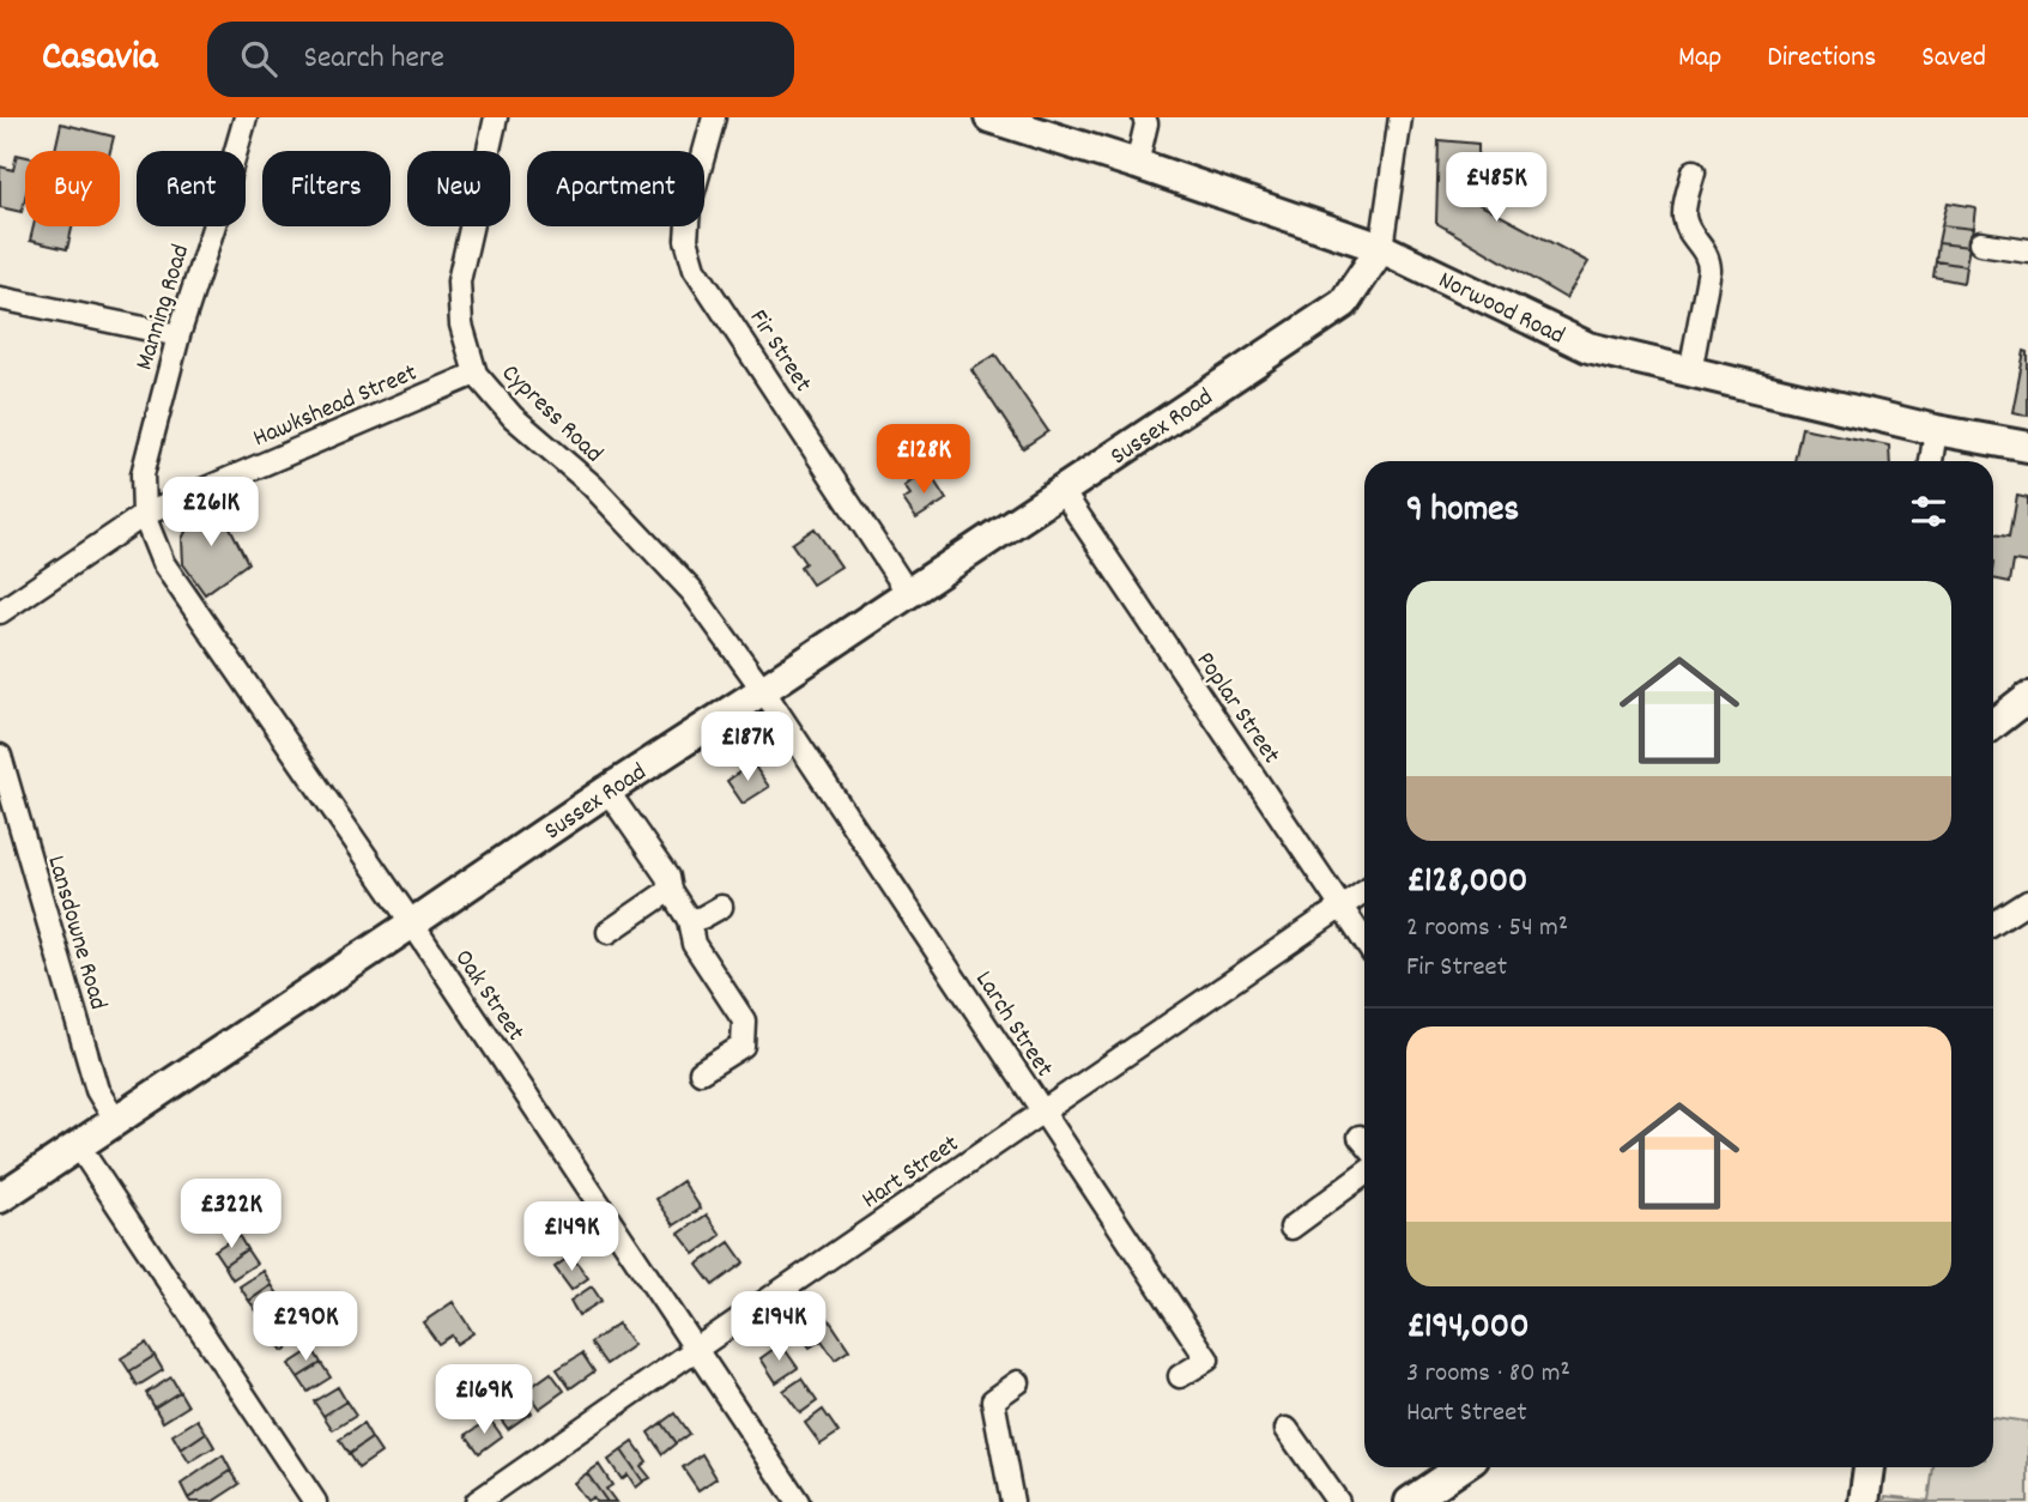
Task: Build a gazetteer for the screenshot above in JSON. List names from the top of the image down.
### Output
{
  "streets": {
    "street": [
      "Norwood Road",
      "Manning Road",
      "Fir Street",
      "Hawkshead Street",
      "Cypress Road",
      "Sussex Road",
      "Poplar Street",
      "Lansdowne Road",
      "Oak Street",
      "Larch Street",
      "Hart Street"
    ]
  },
  "crossings": [
    ["Norwood Road", "Sussex Road"],
    ["Manning Road", "Hawkshead Street"],
    ["Manning Road", "Oak Street"],
    ["Fir Street", "Sussex Road"],
    ["Hawkshead Street", "Cypress Road"],
    ["Hawkshead Street", "Oak Street"],
    ["Cypress Road", "Sussex Road"],
    ["Cypress Road", "Larch Street"],
    ["Sussex Road", "Poplar Street"],
    ["Sussex Road", "Lansdowne Road"],
    ["Sussex Road", "Oak Street"],
    ["Sussex Road", "Larch Street"],
    ["Poplar Street", "Hart Street"],
    ["Oak Street", "Hart Street"],
    ["Larch Street", "Hart Street"]
  ],
  "page": {
    "header": "Casavia",
    "search": "Search here",
    "nav": ["Map", "Directions", "Saved"],
    "chip": [
      "Buy",
      "Rent",
      "Filters",
      "New",
      "Apartment"
    ],
    "price": [
      "£485K",
      "£128K",
      "£261K",
      "£187K",
      "£322K",
      "£149K",
      "£290K",
      "£194K",
      "£169K"
    ],
    "heading": "9 homes",
    "list": [
      {
        "name": "£128,000",
        "note": "2 rooms · 54 m² · Fir Street"
      },
      {
        "name": "£194,000",
        "note": "3 rooms · 80 m² · Hart Street"
      }
    ]
  }
}
